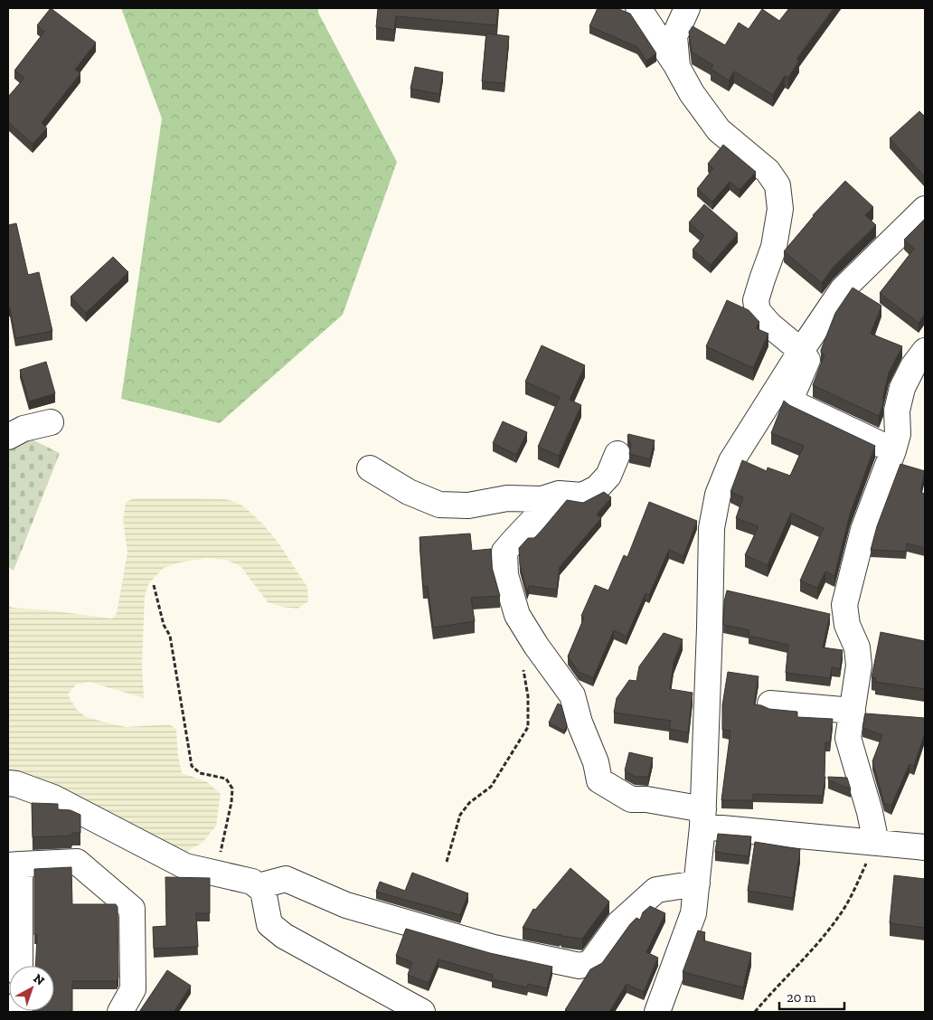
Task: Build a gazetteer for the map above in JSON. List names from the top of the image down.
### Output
{
  "scale_bar": "20 m",
  "north": "top right"
}
